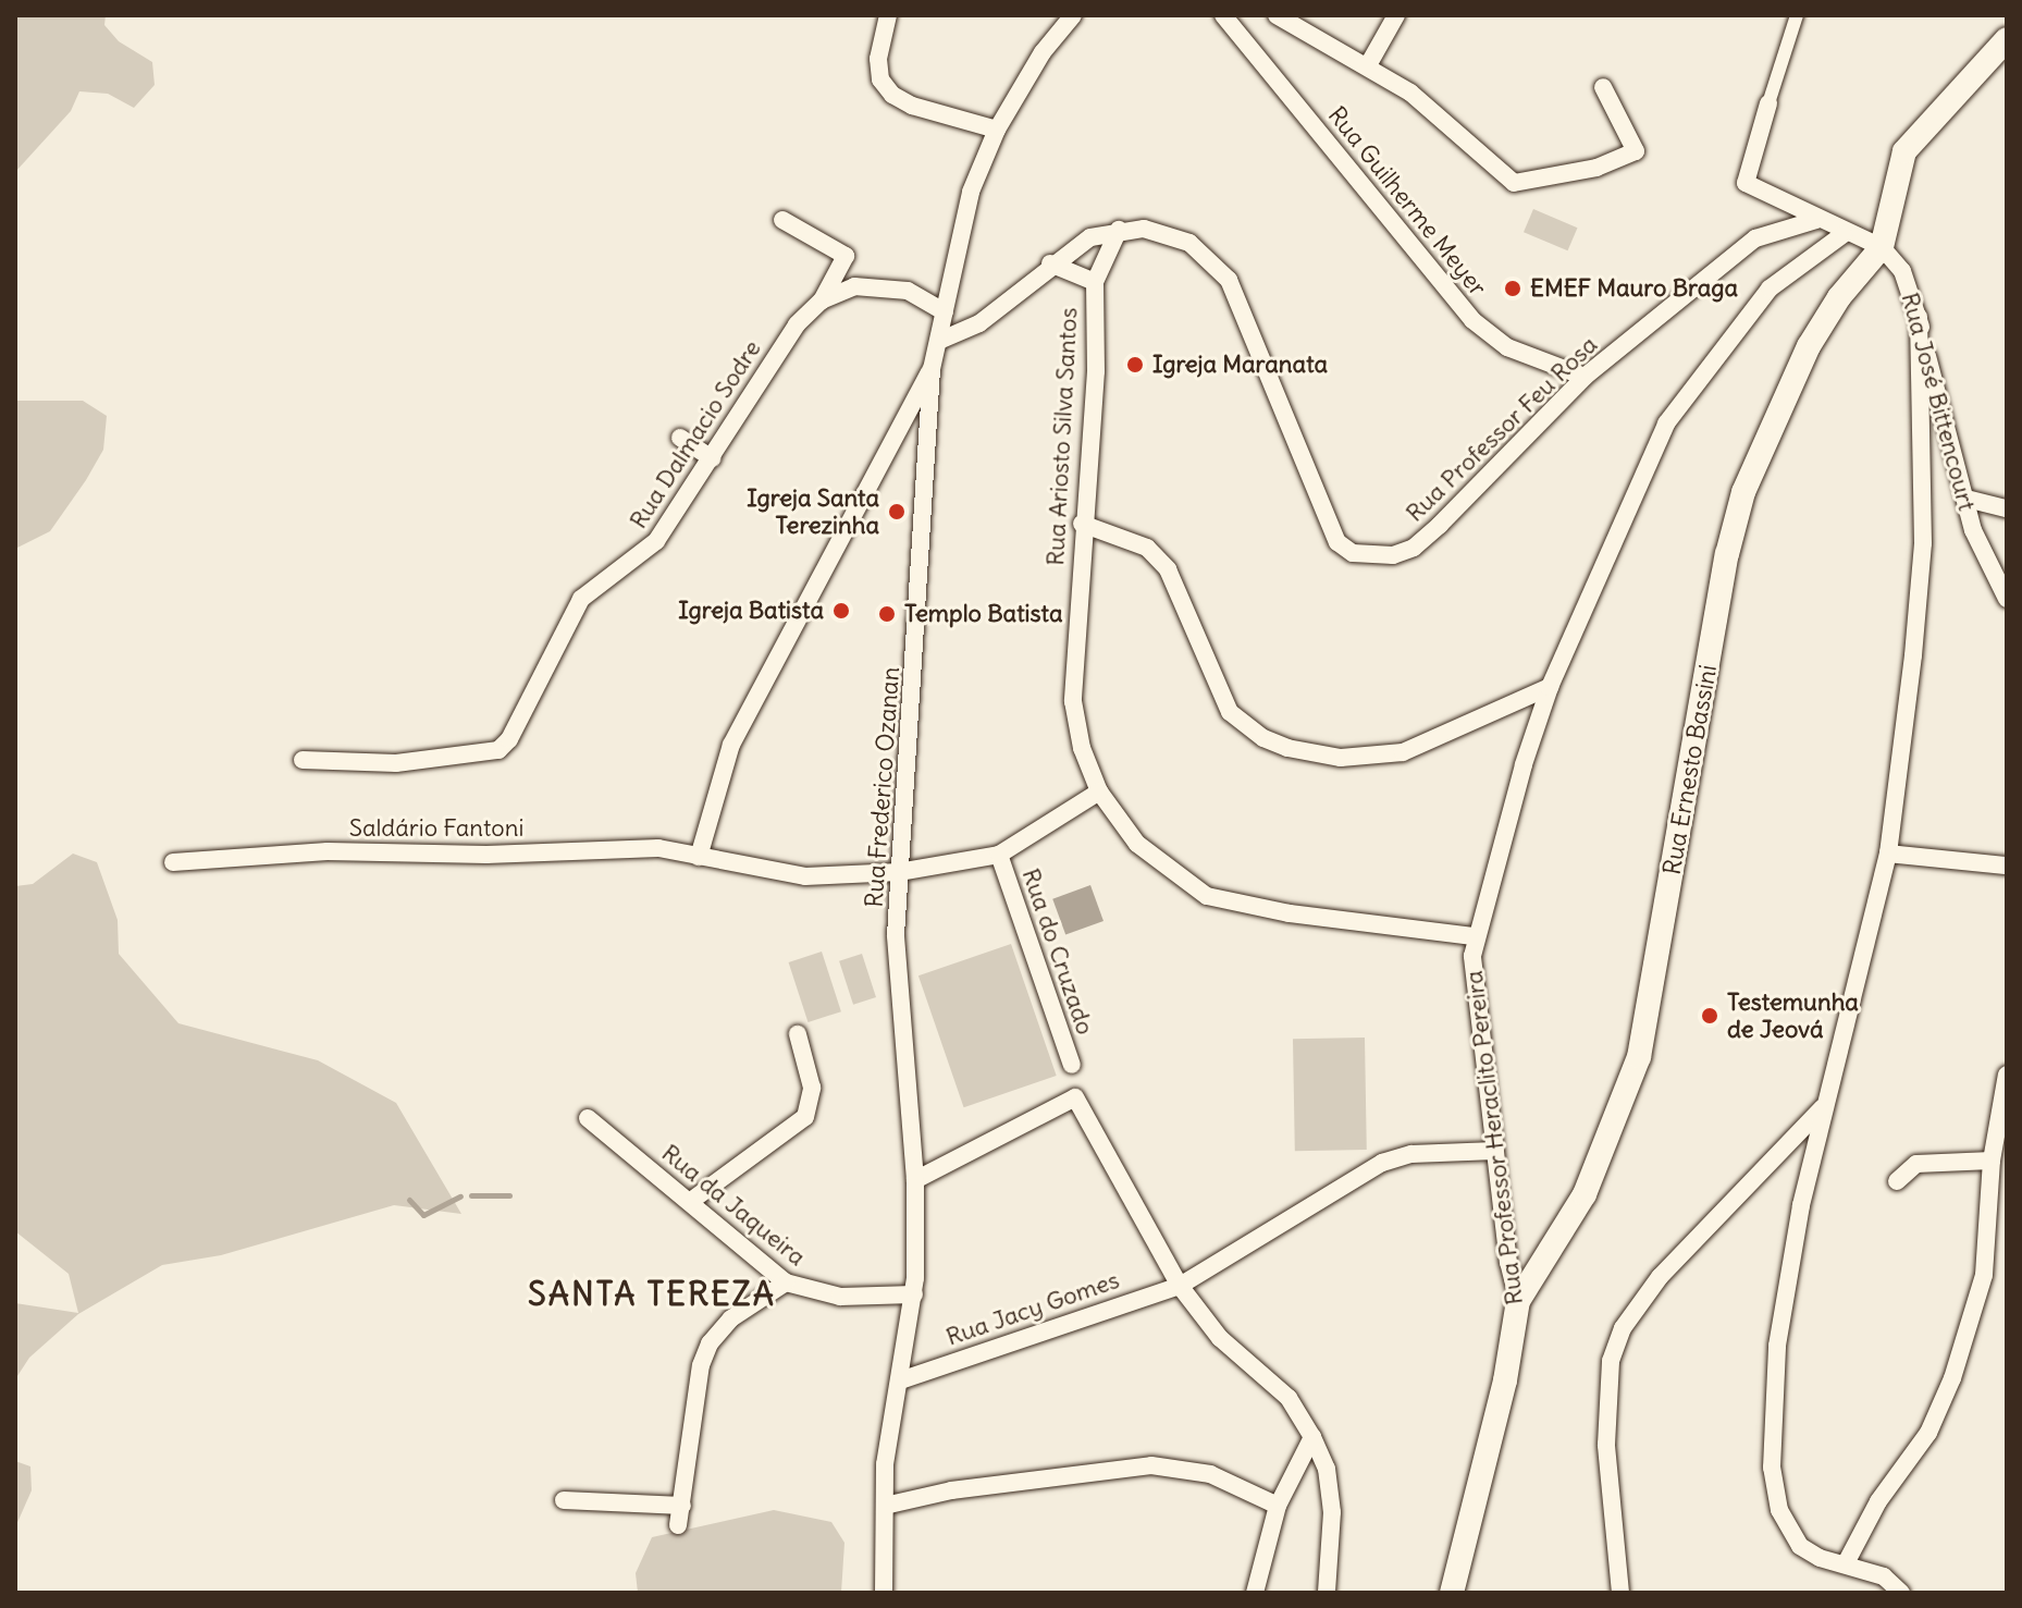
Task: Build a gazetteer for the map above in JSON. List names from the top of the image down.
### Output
{
  "streets": {
    "main road": ["Rua Ernesto Bassini", "Rua Professor Heraclito Pereira"],
    "street": [
      "Rua Guilherme Meyer",
      "Rua José Bittencourt",
      "Rua Professor Feu Rosa",
      "Rua Dalmacio Sodre",
      "Rua Ariosto Silva Santos",
      "Rua Frederico Ozanan",
      "Saldário Fantoni",
      "Rua do Cruzado",
      "Rua da Jaqueira",
      "Rua Jacy Gomes"
    ]
  },
  "crossings": [
    ["Rua Guilherme Meyer", "Rua Professor Feu Rosa"],
    ["Rua José Bittencourt", "Rua Ernesto Bassini"],
    ["Rua Professor Feu Rosa", "Rua Ariosto Silva Santos"],
    ["Rua Professor Feu Rosa", "Rua Frederico Ozanan"],
    ["Rua Dalmacio Sodre", "Rua Frederico Ozanan"],
    ["Rua Ariosto Silva Santos", "Rua Professor Heraclito Pereira"],
    ["Rua Ernesto Bassini", "Rua Professor Heraclito Pereira"],
    ["Rua Frederico Ozanan", "Saldário Fantoni"],
    ["Rua Frederico Ozanan", "Rua da Jaqueira"],
    ["Rua Frederico Ozanan", "Rua Jacy Gomes"],
    ["Saldário Fantoni", "Rua do Cruzado"],
    ["Rua Professor Heraclito Pereira", "Rua Jacy Gomes"]
  ],
  "districts": ["SANTA TEREZA"],
  "places": [
    "EMEF Mauro Braga",
    "Igreja Maranata",
    "Igreja Santa Terezinha",
    "Igreja Batista",
    "Templo Batista",
    "Testemunha de Jeová"
  ]
}
